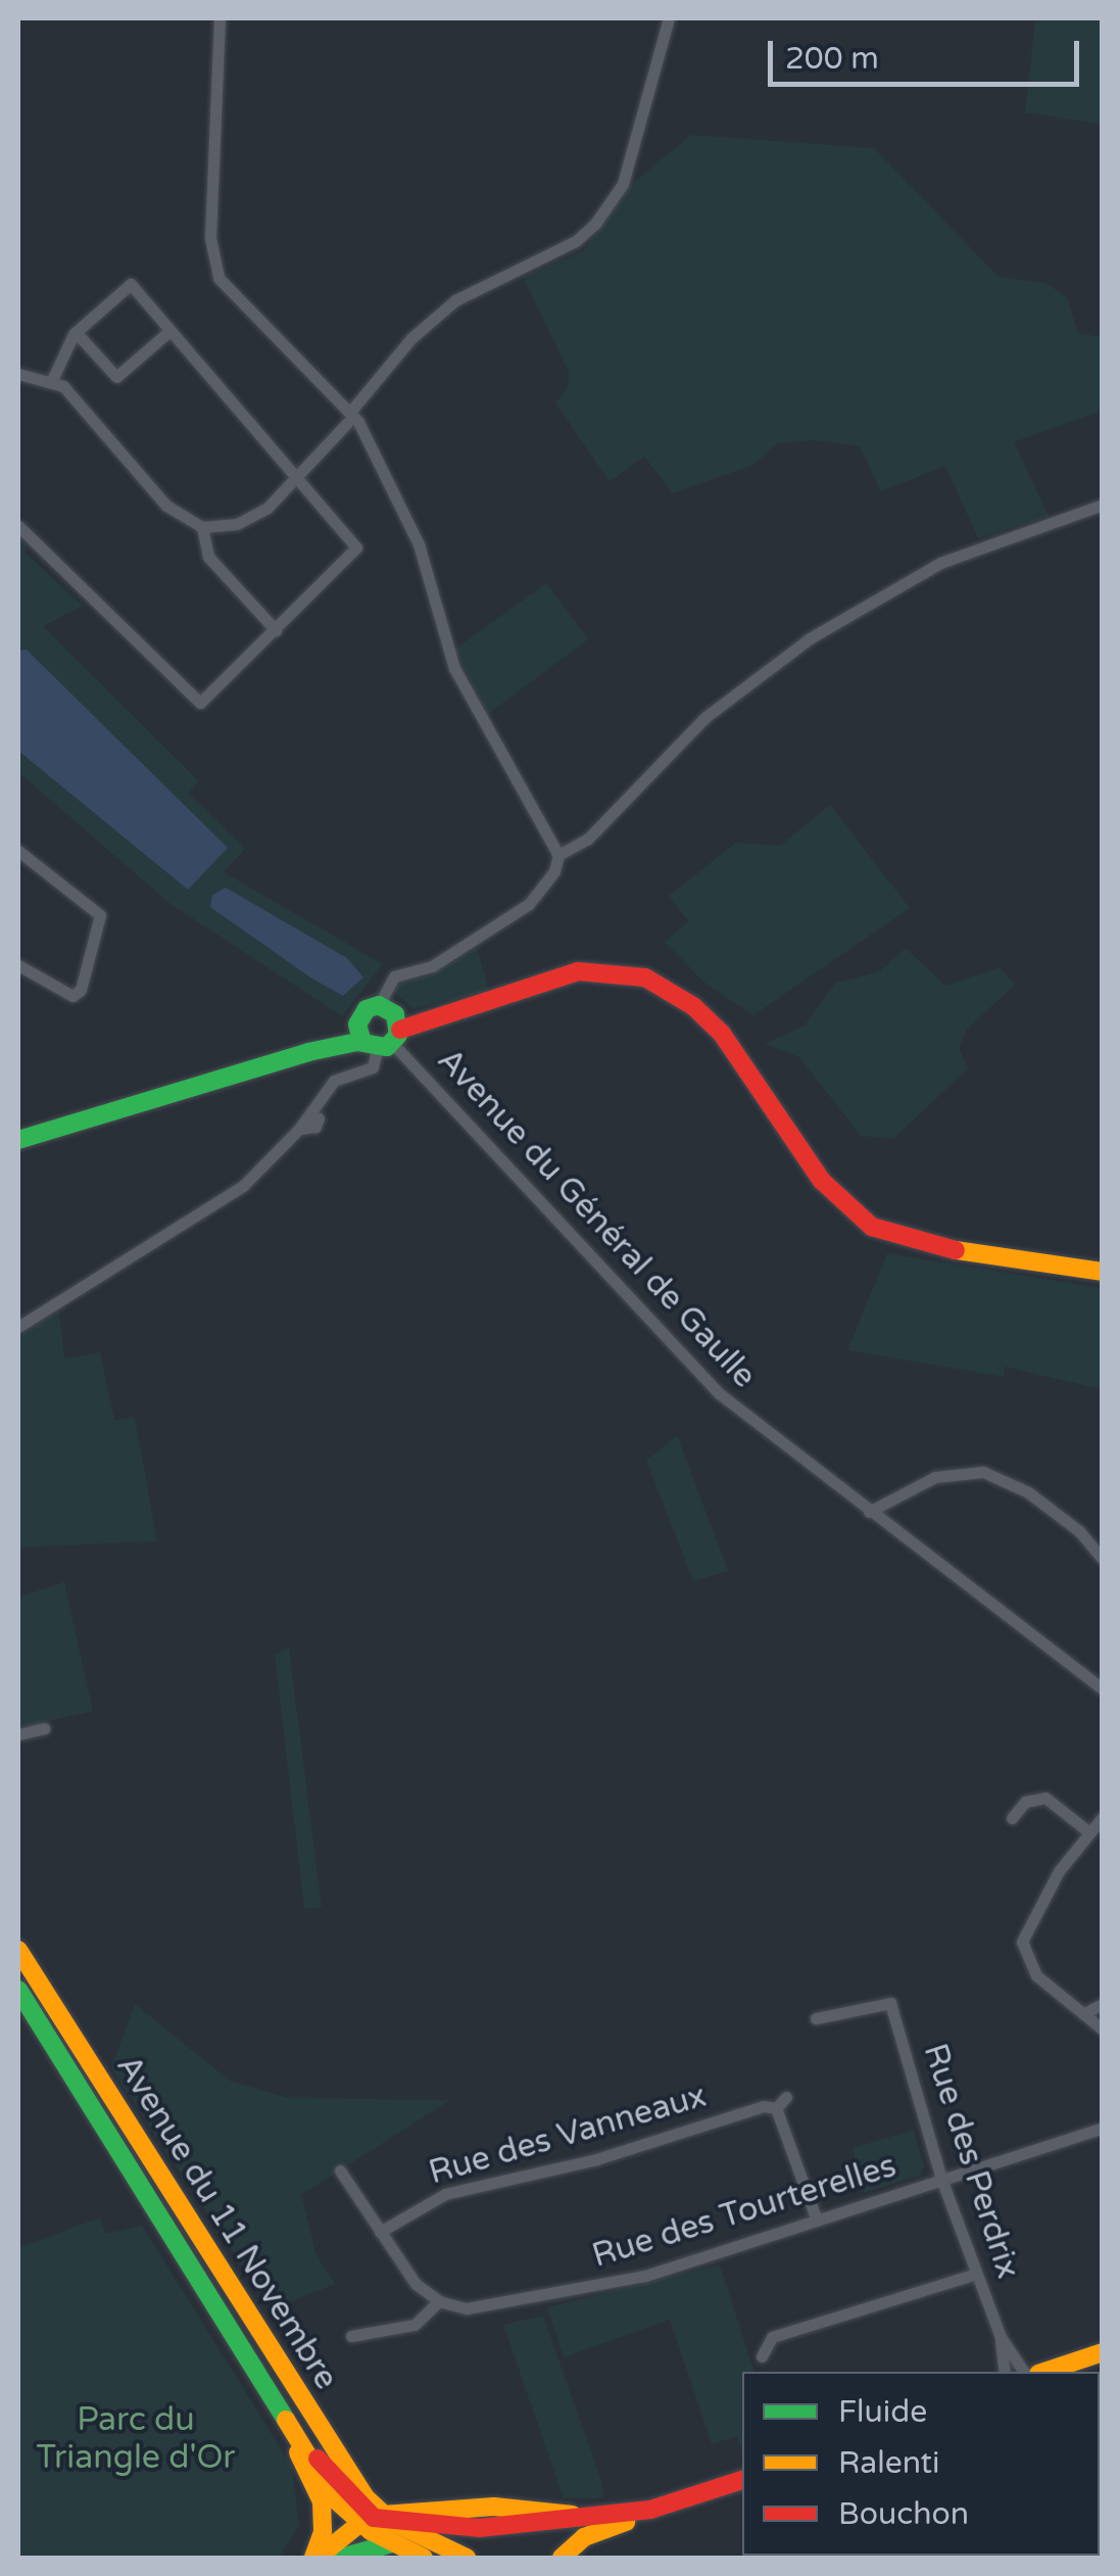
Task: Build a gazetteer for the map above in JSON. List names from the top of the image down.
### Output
{
  "streets": {
    "main road": ["Avenue du 11 Novembre"],
    "street": [
      "Avenue du Général de Gaulle",
      "Rue des Vanneaux",
      "Rue des Perdrix",
      "Rue des Tourterelles"
    ]
  },
  "crossings": [
    ["Rue des Perdrix", "Rue des Tourterelles"]
  ],
  "parks": ["Parc du Triangle d'Or"],
  "legend": ["Fluide", "Ralenti", "Bouchon"],
  "scale_bar": "200 m"
}
